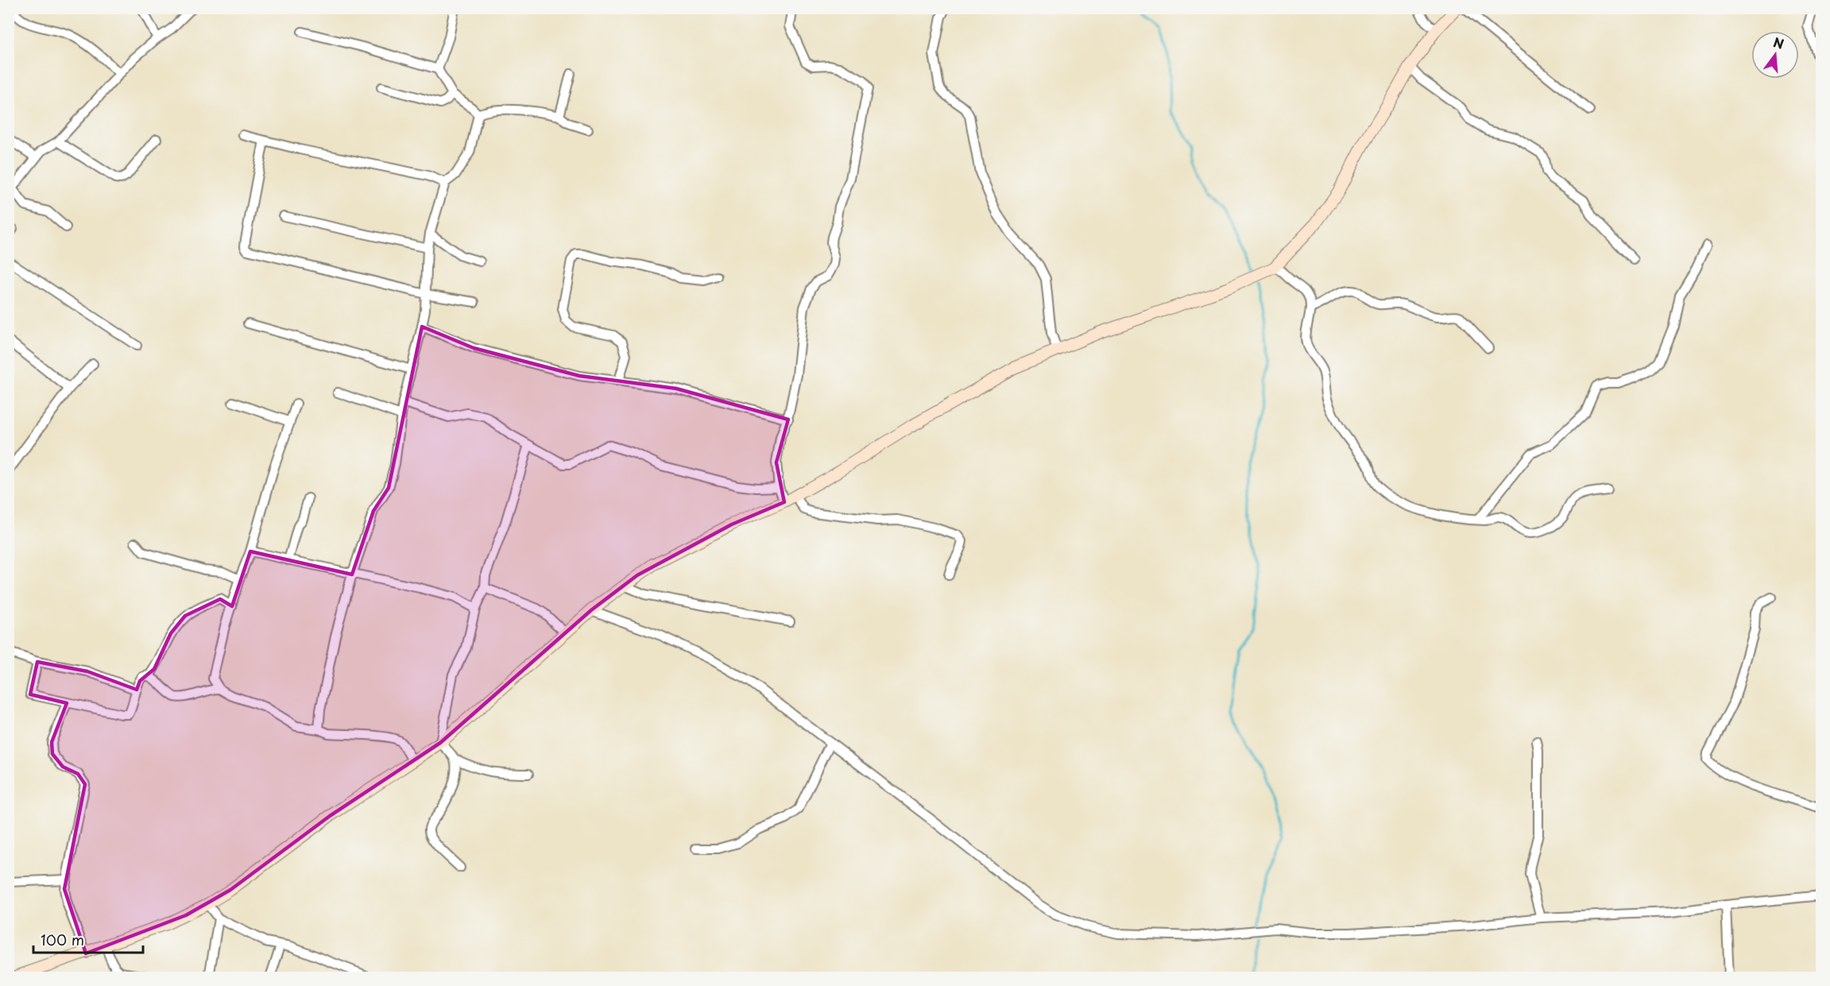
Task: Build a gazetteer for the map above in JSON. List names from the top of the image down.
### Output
{
  "scale_bar": "100 m",
  "north": "top"
}
